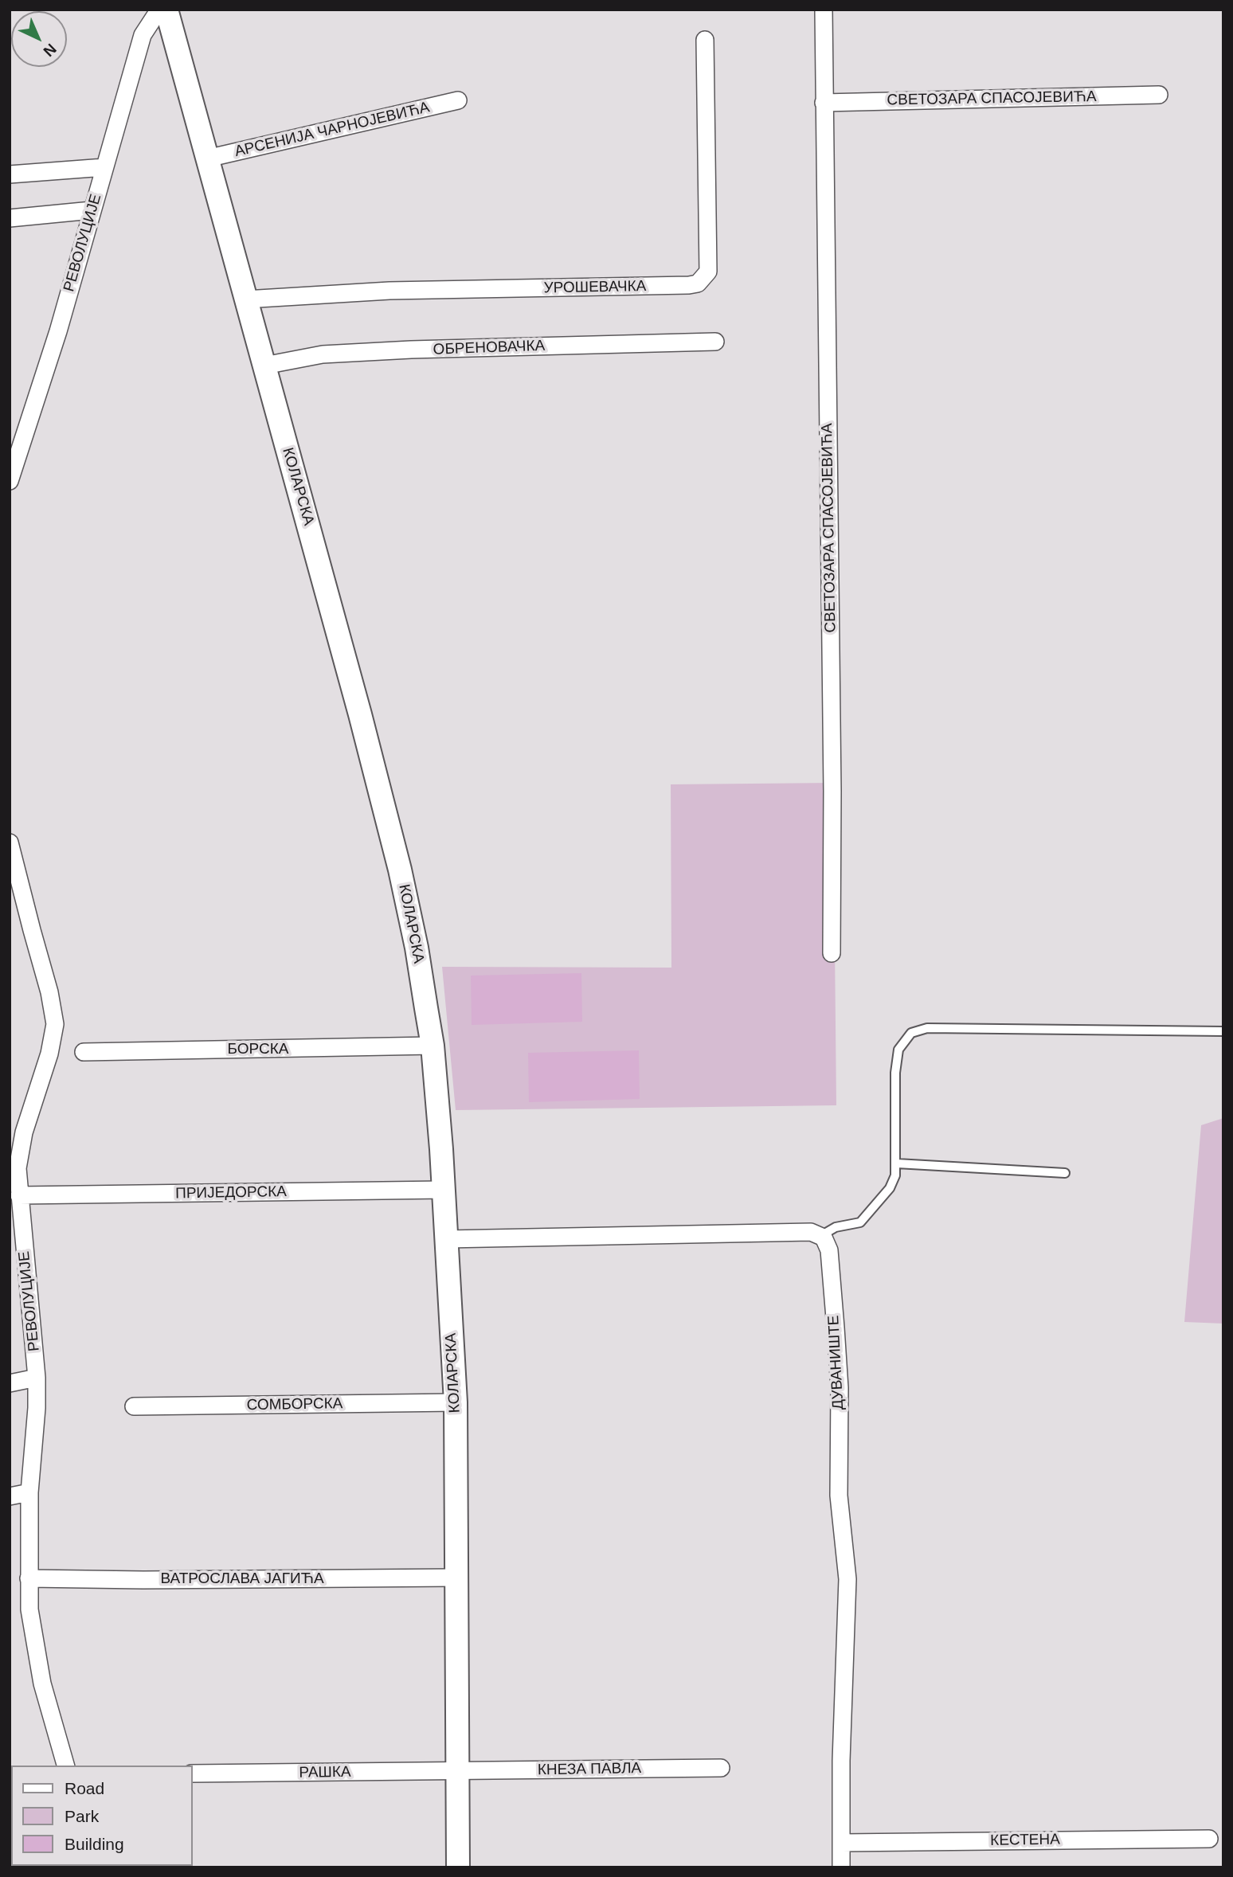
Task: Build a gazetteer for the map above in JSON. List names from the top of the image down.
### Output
{
  "streets": {
    "main road": ["КОЛАРСКА"],
    "street": [
      "СВЕТОЗАРА СПАСОЈЕВИЋА",
      "АРСЕНИЈА ЧАРНОЈЕВИЋА",
      "РЕВОЛУЦИЈЕ",
      "УРОШЕВАЧКА",
      "ОБРЕНОВАЧКА",
      "БОРСКА",
      "ПРИЈЕДОРСКА",
      "ДУВАНИШТЕ",
      "СОМБОРСКА",
      "ВАТРОСЛАВА ЈАГИЋА",
      "КНЕЗА ПАВЛА",
      "РАШКА",
      "КЕСТЕНА"
    ]
  },
  "crossings": [
    ["АРСЕНИЈА ЧАРНОЈЕВИЋА", "КОЛАРСКА"],
    ["РЕВОЛУЦИЈЕ", "КОЛАРСКА"],
    ["РЕВОЛУЦИЈЕ", "ПРИЈЕДОРСКА"],
    ["РЕВОЛУЦИЈЕ", "ВАТРОСЛАВА ЈАГИЋА"],
    ["УРОШЕВАЧКА", "КОЛАРСКА"],
    ["ОБРЕНОВАЧКА", "КОЛАРСКА"],
    ["КОЛАРСКА", "БОРСКА"],
    ["КОЛАРСКА", "ПРИЈЕДОРСКА"],
    ["КОЛАРСКА", "СОМБОРСКА"],
    ["КОЛАРСКА", "ВАТРОСЛАВА ЈАГИЋА"],
    ["КОЛАРСКА", "КНЕЗА ПАВЛА"],
    ["КОЛАРСКА", "РАШКА"],
    ["ДУВАНИШТЕ", "КЕСТЕНА"],
    ["КНЕЗА ПАВЛА", "РАШКА"]
  ],
  "legend": ["Road", "Park", "Building"],
  "north": "bottom right"
}
